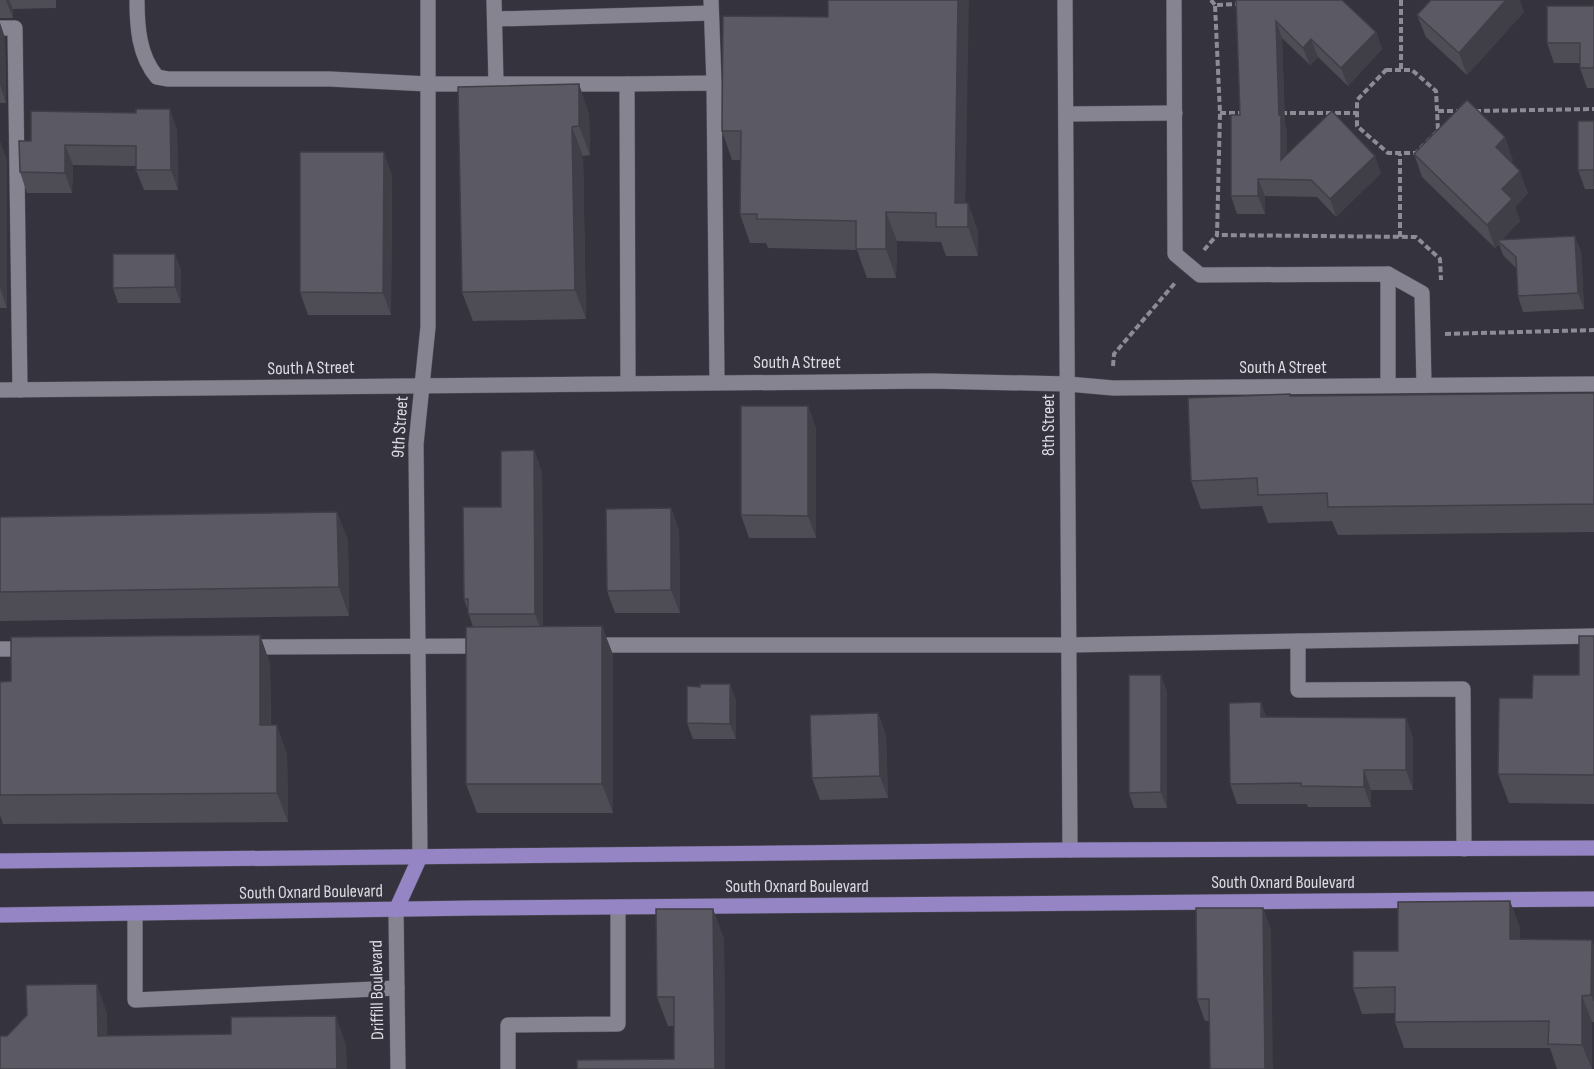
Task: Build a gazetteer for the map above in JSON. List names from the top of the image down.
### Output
{
  "streets": {
    "main road": ["South Oxnard Boulevard"],
    "street": [
      "South A Street",
      "8th Street",
      "9th Street",
      "Driffill Boulevard"
    ]
  },
  "crossings": [
    ["South A Street", "8th Street"],
    ["South A Street", "9th Street"],
    ["8th Street", "South Oxnard Boulevard"],
    ["9th Street", "South Oxnard Boulevard"],
    ["South Oxnard Boulevard", "Driffill Boulevard"]
  ]
}
